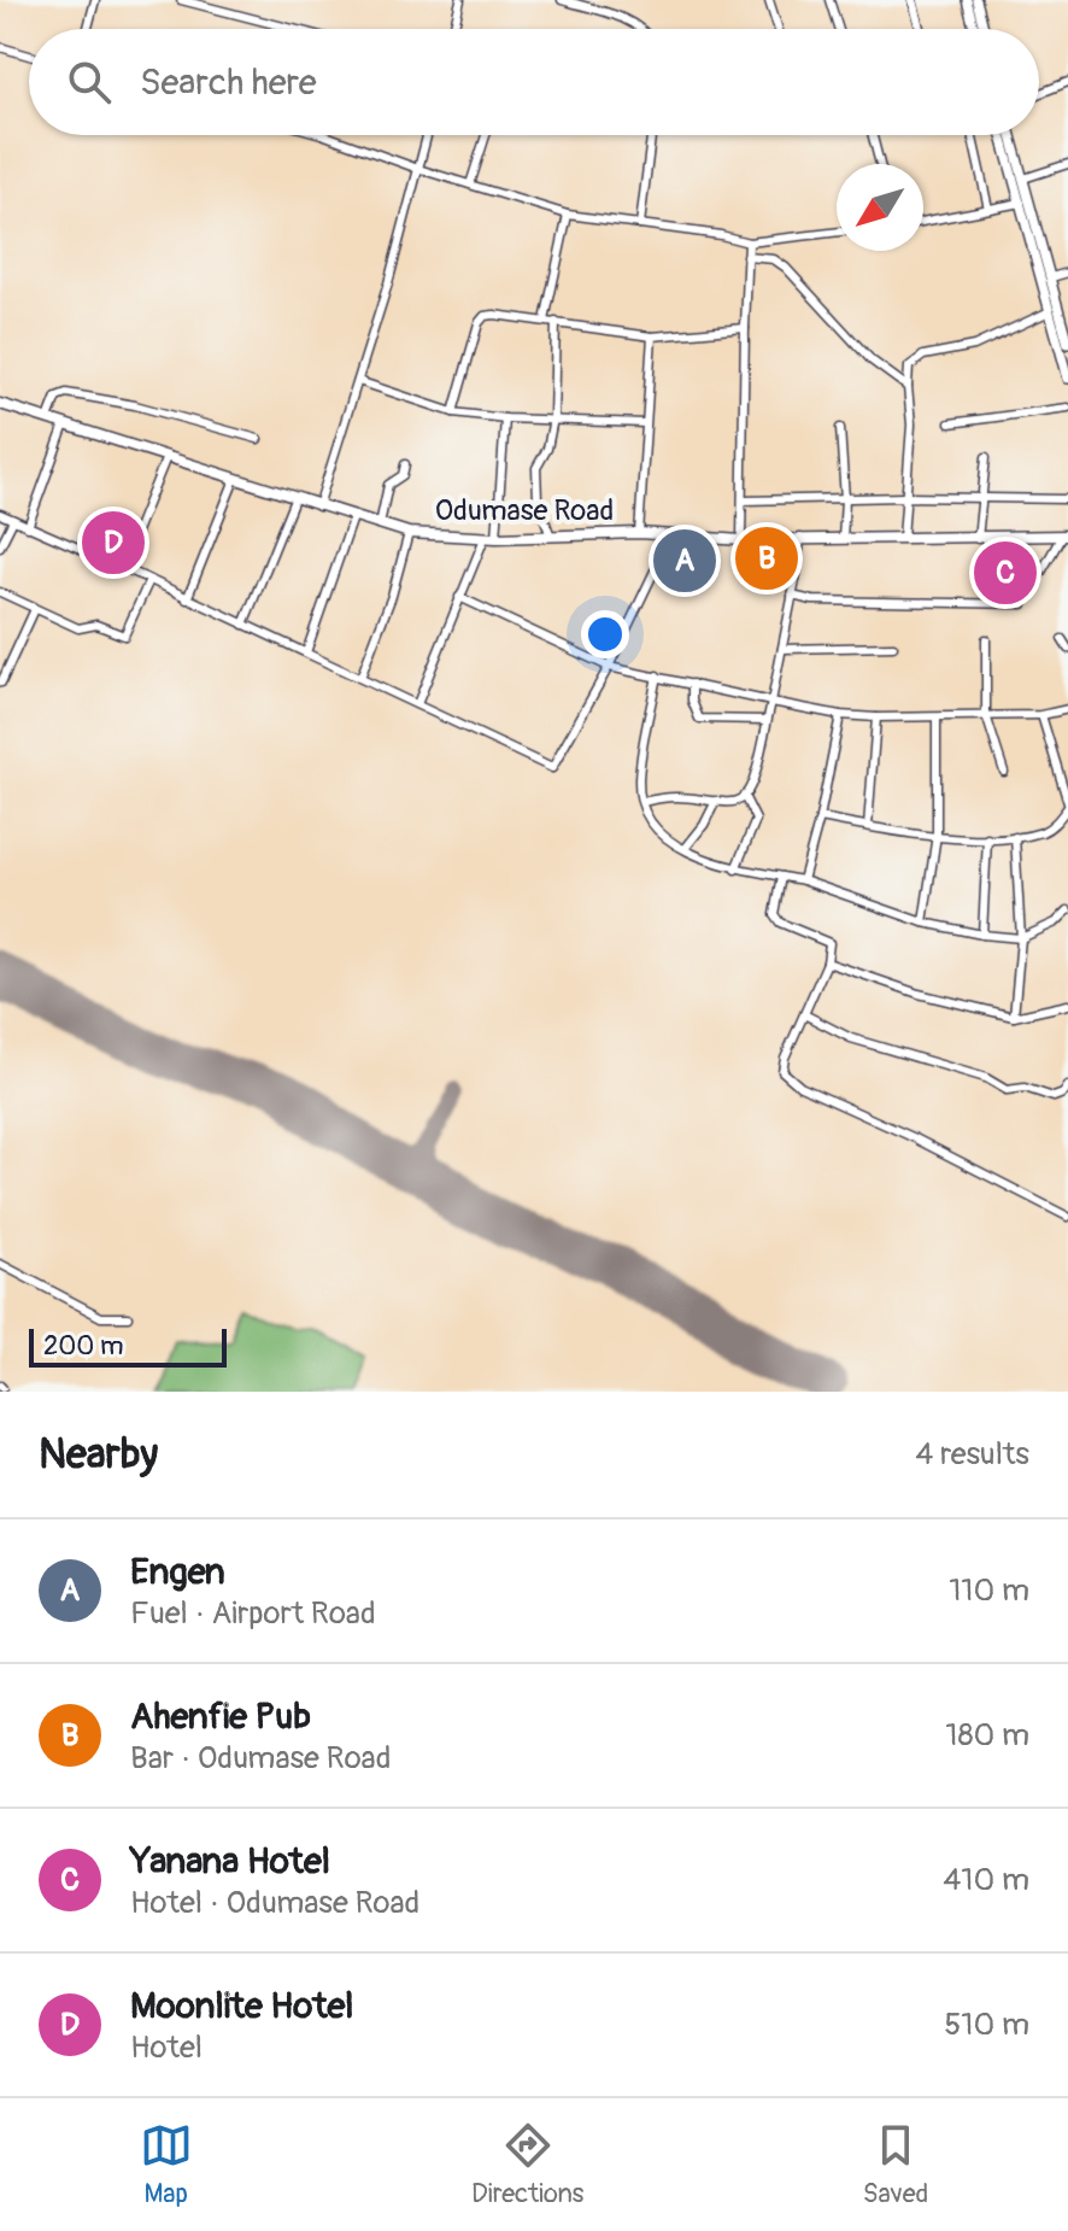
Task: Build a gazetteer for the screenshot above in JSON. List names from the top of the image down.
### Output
{
  "streets": {
    "main road": ["Odumase Road"]
  },
  "scale_bar": "200 m",
  "north": "bottom left",
  "page": {
    "search": "Search here",
    "pins": [
      "D",
      "B",
      "A",
      "C"
    ],
    "scale": "200 m",
    "heading": ["Nearby", "4 results"],
    "list": [
      {
        "mark": "A",
        "name": "Engen",
        "note": "Fuel · Airport Road",
        "value": "110 m"
      },
      {
        "mark": "B",
        "name": "Ahenfie Pub",
        "note": "Bar · Odumase Road",
        "value": "180 m"
      },
      {
        "mark": "C",
        "name": "Yanana Hotel",
        "note": "Hotel · Odumase Road",
        "value": "410 m"
      },
      {
        "mark": "D",
        "name": "Moonlite Hotel",
        "note": "Hotel",
        "value": "510 m"
      }
    ],
    "nav": ["Map", "Directions", "Saved"]
  }
}
